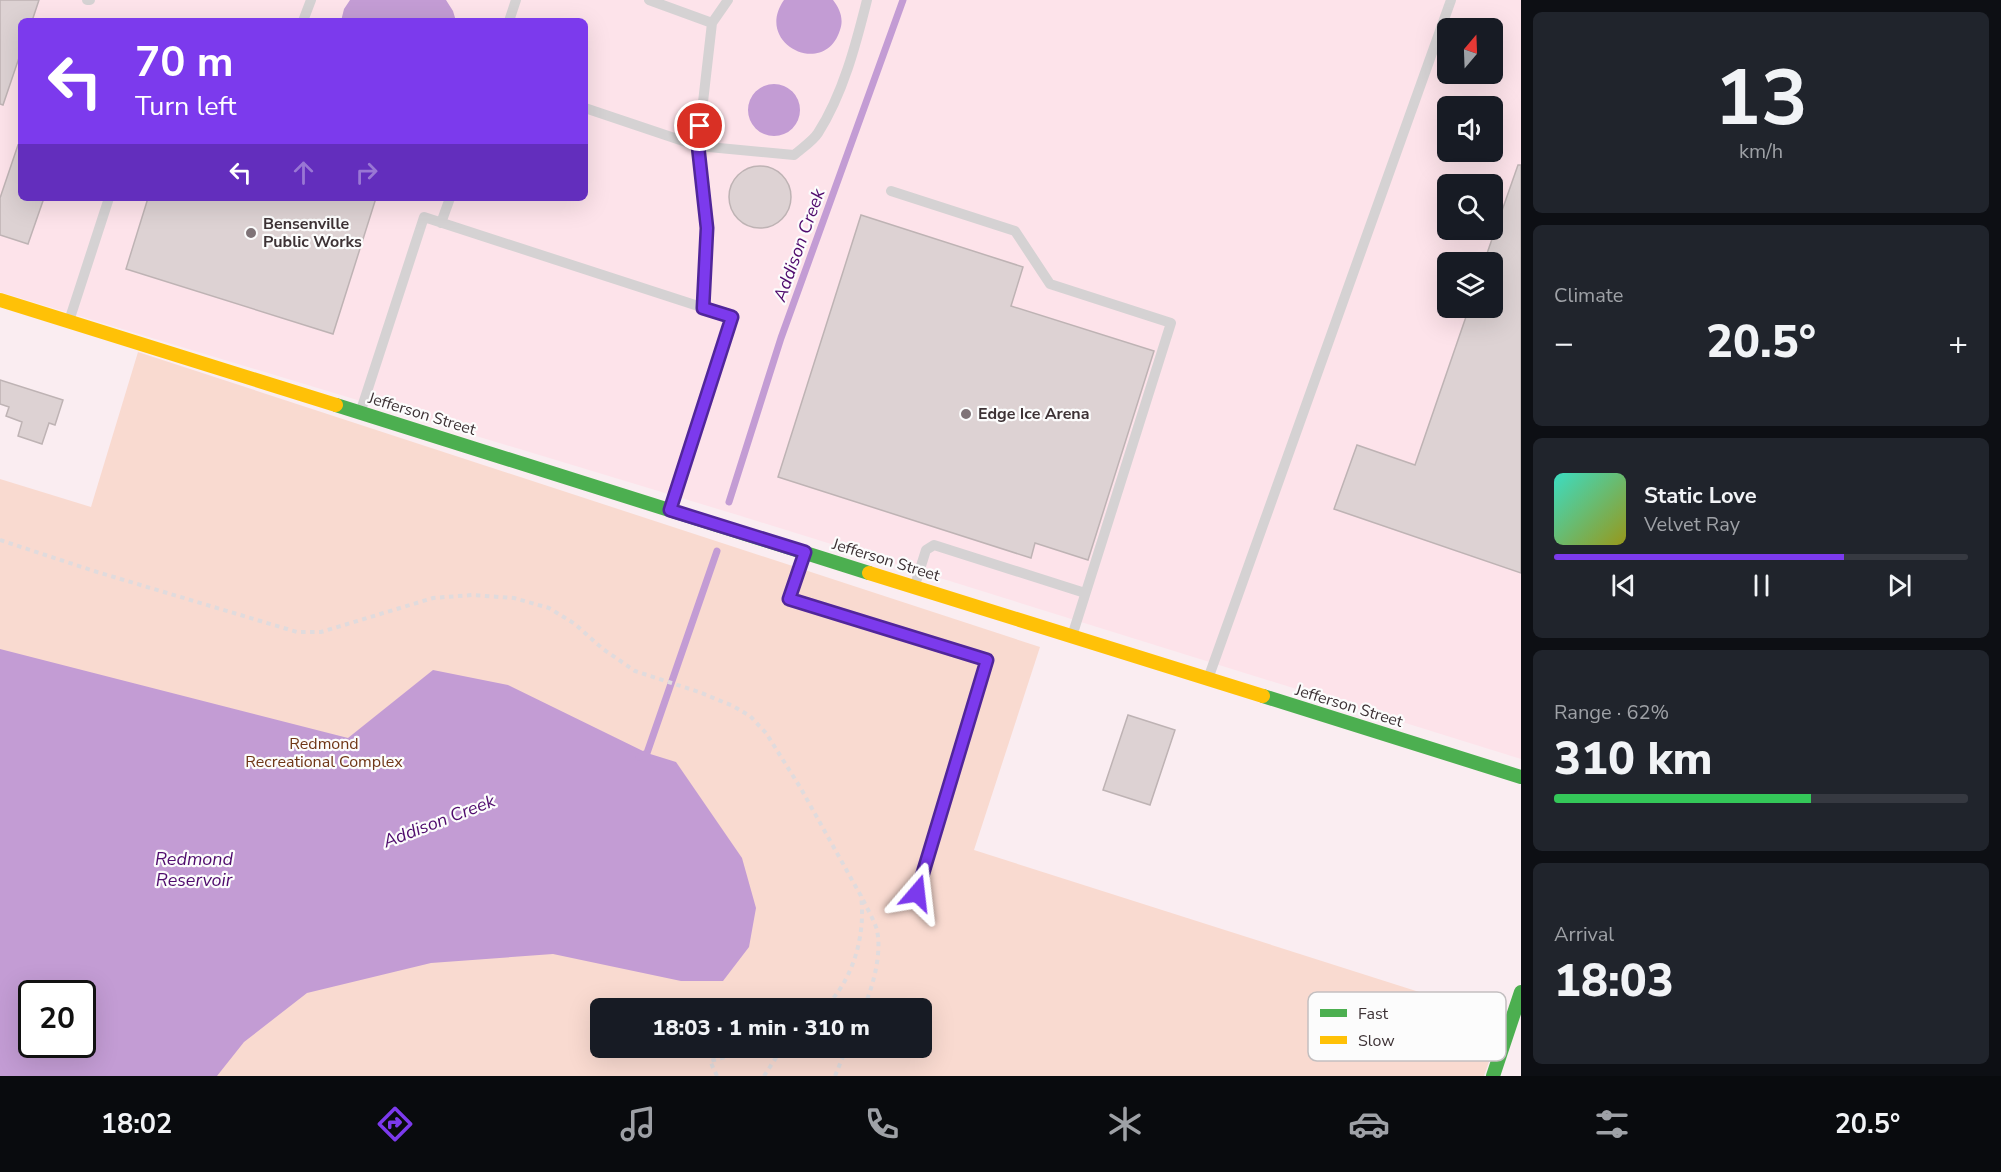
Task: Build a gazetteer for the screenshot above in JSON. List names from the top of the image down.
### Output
{
  "streets": {
    "street": ["Jefferson Street"]
  },
  "water": ["Addison Creek", "Redmond Reservoir"],
  "parks": ["Redmond Recreational Complex"],
  "places": ["Bensenville Public Works", "Edge Ice Arena"],
  "legend": ["Fast", "Slow"],
  "north": "top",
  "page": {
    "tile": [
      ["13", "km/h"],
      "Climate",
      ["Range · 62%", "310 km"],
      ["Arrival", "18:03"]
    ],
    "turn": ["70 m", "Turn left"],
    "heat": ["−", "20.5°", "+"],
    "song": ["Static Love", "Velvet Ray"],
    "limit": "20",
    "trip": "18:03 · 1 min · 310 m",
    "tabs": ["18:02", "20.5°"]
  }
}
